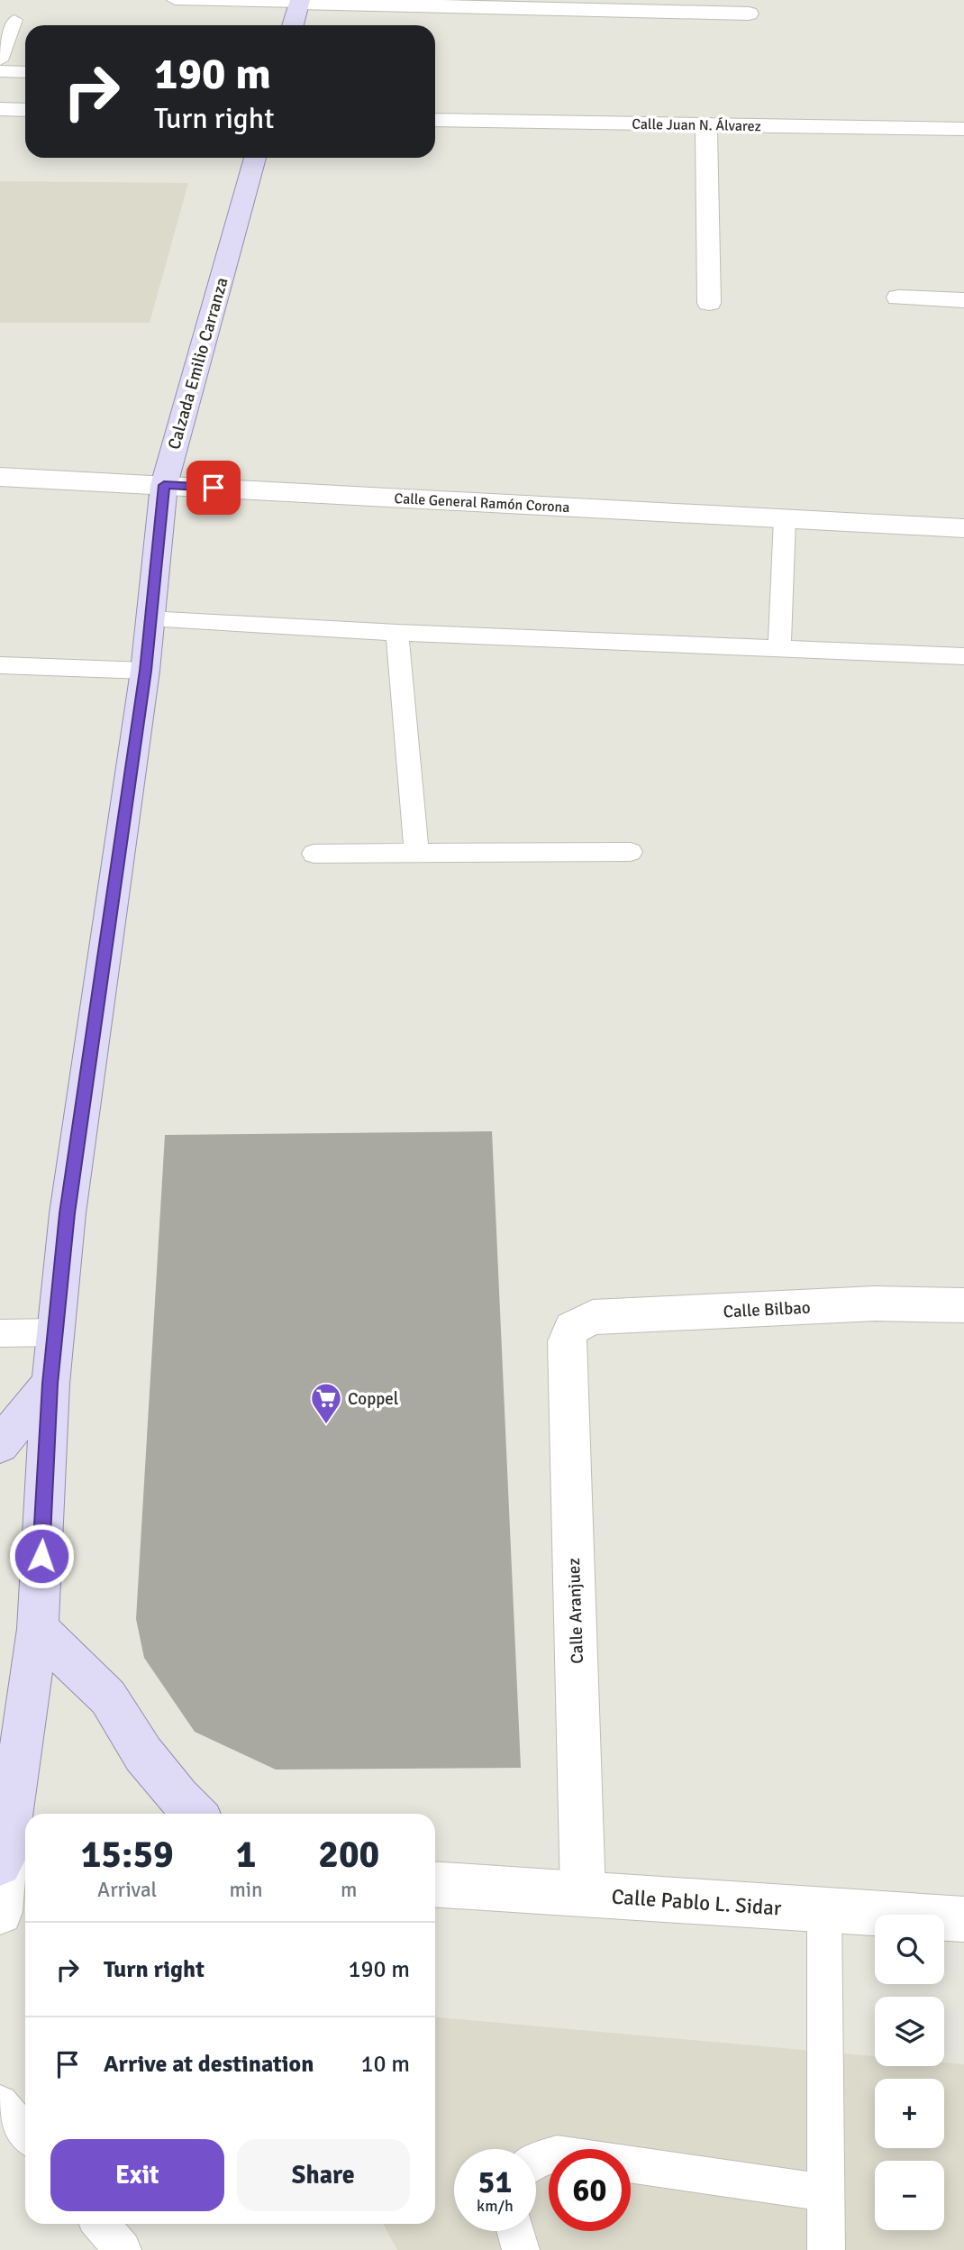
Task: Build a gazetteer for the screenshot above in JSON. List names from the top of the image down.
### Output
{
  "streets": {
    "main road": ["Calzada Emilio Carranza"],
    "street": [
      "Calle Juan N. Álvarez",
      "Calle General Ramón Corona",
      "Calle Bilbao",
      "Calle Aranjuez",
      "Calle Pablo L. Sidar"
    ]
  },
  "crossings": [
    ["Calzada Emilio Carranza", "Calle General Ramón Corona"],
    ["Calle Bilbao", "Calle Aranjuez"],
    ["Calle Aranjuez", "Calle Pablo L. Sidar"]
  ],
  "places": {
    "supermarket": ["Coppel"]
  },
  "page": {
    "turn": ["190 m", "Turn right"],
    "eta": [
      "15:59",
      "Arrival",
      "1",
      "min",
      "200",
      "m"
    ],
    "map_buttons": ["+", "−"],
    "list": [
      {
        "name": "Turn right",
        "value": "190 m"
      },
      {
        "name": "Arrive at destination",
        "value": "10 m"
      }
    ],
    "buttons": ["Exit", "Share"],
    "speed": "51 km/h",
    "limit": "60"
  }
}
